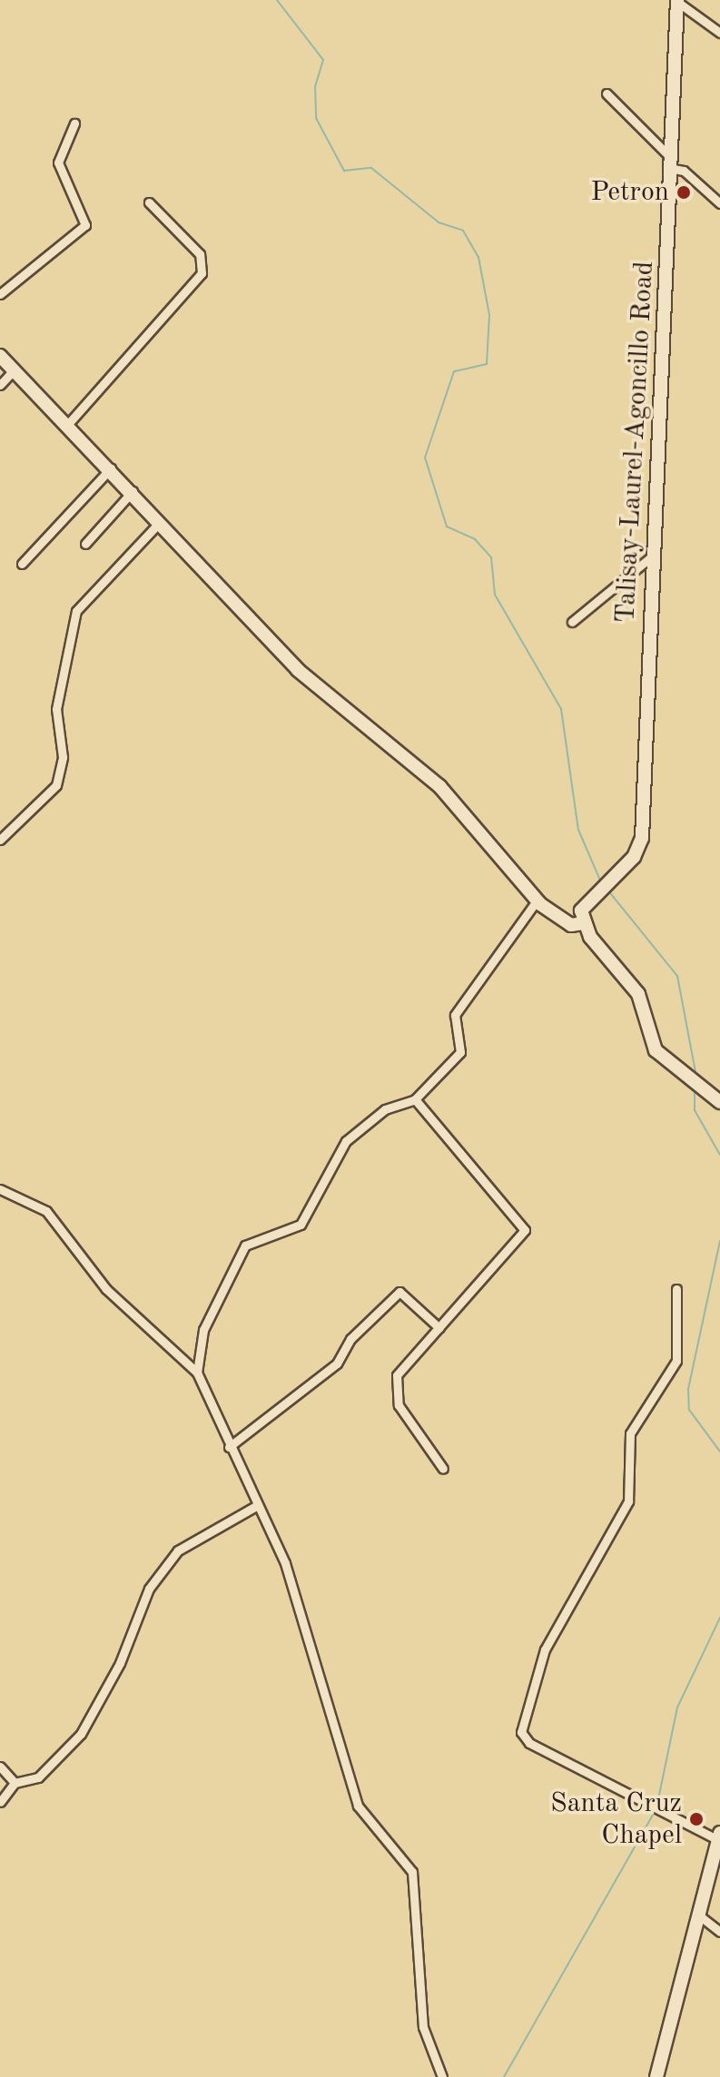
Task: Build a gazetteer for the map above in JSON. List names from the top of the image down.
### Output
{
  "streets": {
    "main road": ["Talisay-Laurel-Agoncillo Road"]
  },
  "places": ["Petron", "Santa Cruz Chapel"]
}
